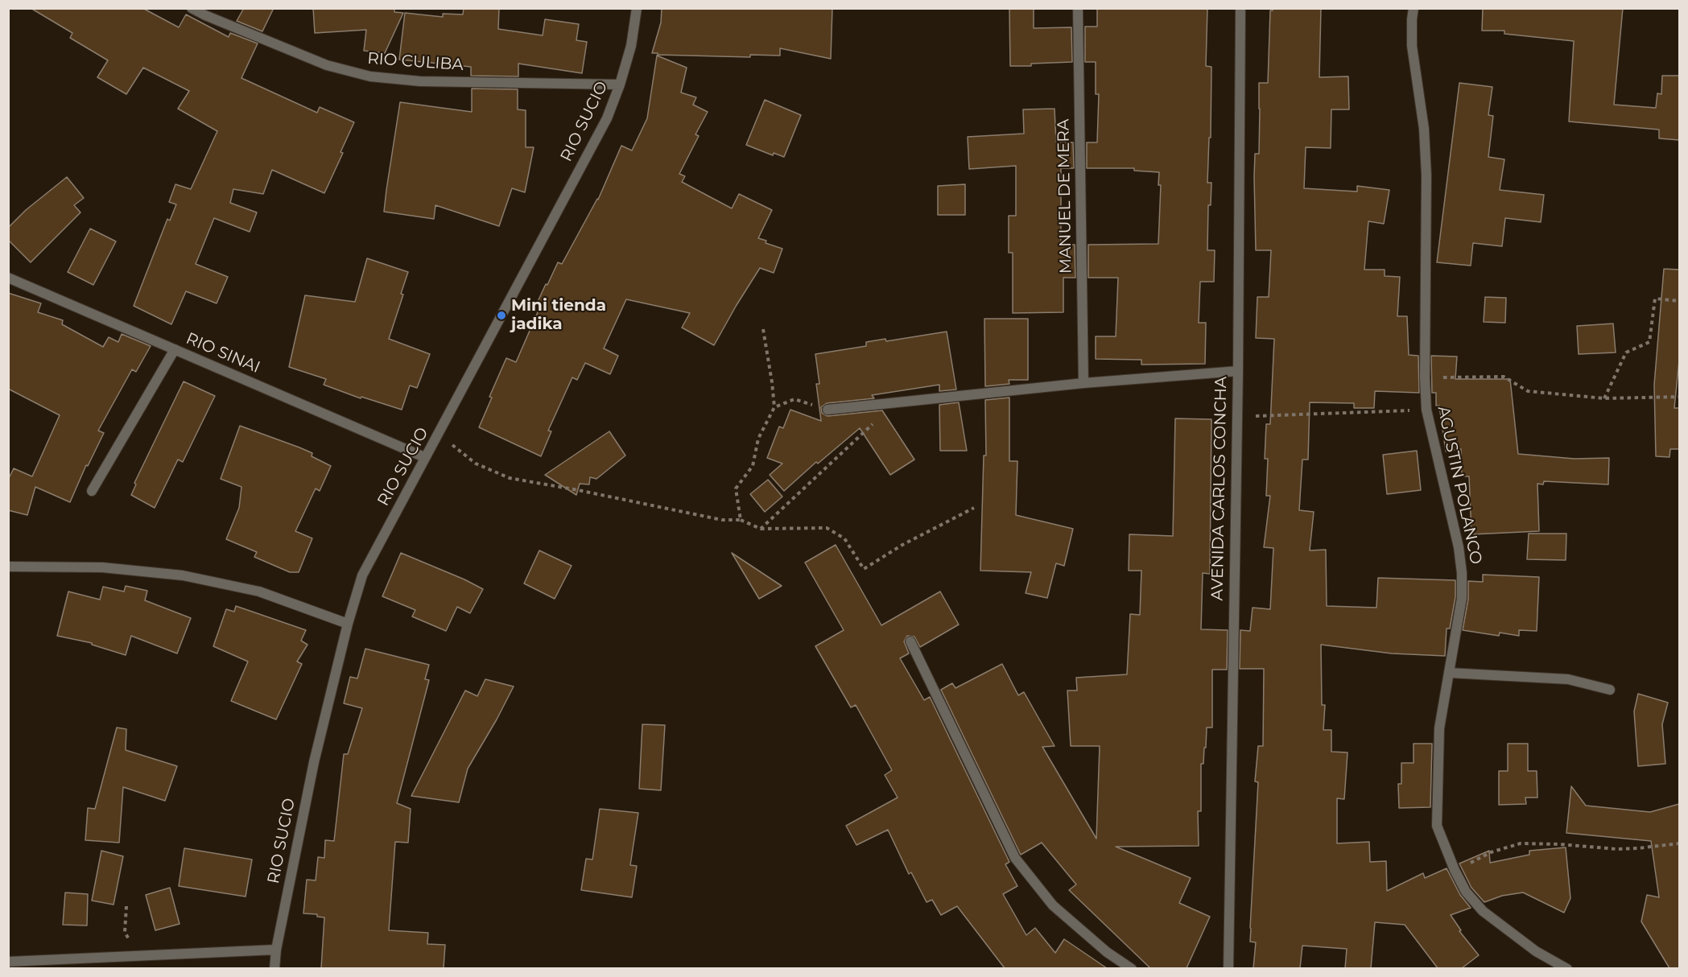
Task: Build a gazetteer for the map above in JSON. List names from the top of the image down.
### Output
{
  "streets": {
    "street": [
      "RIO CULIBA",
      "RIO SUCIO",
      "MANUEL DE MERA",
      "RIO SINAI",
      "AGUSTIN POLANCO",
      "AVENIDA CARLOS CONCHA"
    ]
  },
  "crossings": [
    ["RIO CULIBA", "RIO SUCIO"],
    ["RIO SUCIO", "RIO SINAI"]
  ],
  "places": ["Mini tienda jadika"]
}
